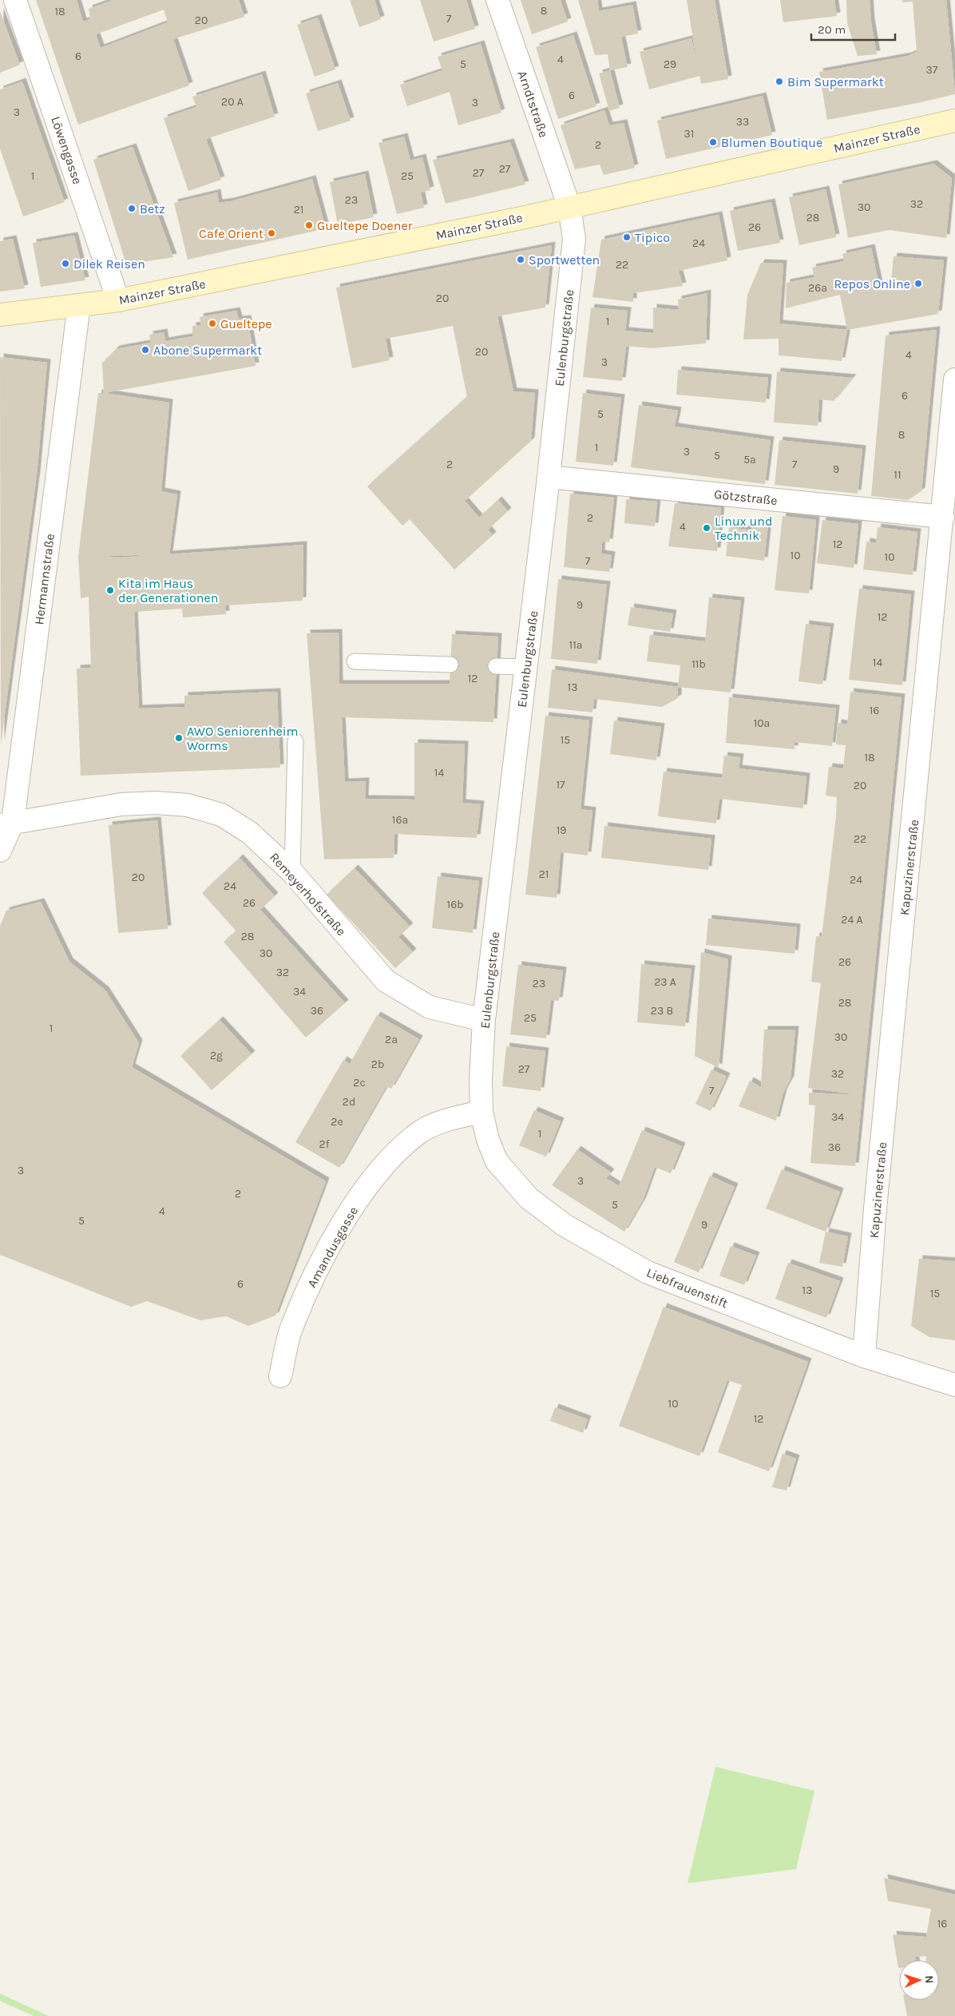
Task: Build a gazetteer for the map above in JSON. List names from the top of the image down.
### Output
{
  "streets": {
    "main road": ["Mainzer Straße"],
    "street": [
      "Arndtstraße",
      "Löwengasse",
      "Eulenburgstraße",
      "Götzstraße",
      "Hermannstraße",
      "Kapuzinerstraße",
      "Remeyerhofstraße",
      "Amandusgasse",
      "Liebfrauenstift"
    ]
  },
  "crossings": [
    ["Arndtstraße", "Mainzer Straße"],
    ["Arndtstraße", "Eulenburgstraße"],
    ["Mainzer Straße", "Löwengasse"],
    ["Mainzer Straße", "Eulenburgstraße"],
    ["Mainzer Straße", "Hermannstraße"],
    ["Eulenburgstraße", "Götzstraße"],
    ["Eulenburgstraße", "Remeyerhofstraße"],
    ["Eulenburgstraße", "Amandusgasse"],
    ["Eulenburgstraße", "Liebfrauenstift"],
    ["Götzstraße", "Kapuzinerstraße"],
    ["Hermannstraße", "Remeyerhofstraße"],
    ["Kapuzinerstraße", "Liebfrauenstift"],
    ["Amandusgasse", "Liebfrauenstift"]
  ],
  "places": [
    "Bim Supermarkt",
    "Blumen Boutique",
    "Betz",
    "Gueltepe Doener",
    "Cafe Orient",
    "Tipico",
    "Sportwetten",
    "Dilek Reisen",
    "Repos Online",
    "Gueltepe",
    "Abone Supermarkt",
    "Linux und Technik",
    "Kita im Haus der Generationen",
    "AWO Seniorenheim Worms"
  ],
  "house_numbers": [
    "8",
    "18",
    "7",
    "20",
    "6",
    "4",
    "5",
    "29",
    "37",
    "6",
    "20 A",
    "3",
    "3",
    "33",
    "31",
    "2",
    "27",
    "27",
    "1",
    "25",
    "23",
    "32",
    "30",
    "21",
    "28",
    "26",
    "24",
    "22",
    "26a",
    "20",
    "1",
    "20",
    "4",
    "3",
    "6",
    "5",
    "8",
    "1",
    "3",
    "5",
    "5a",
    "2",
    "7",
    "9",
    "11",
    "2",
    "4",
    "12",
    "10",
    "10",
    "7",
    "9",
    "12",
    "11a",
    "14",
    "11b",
    "12",
    "13",
    "16",
    "10a",
    "15",
    "18",
    "14",
    "17",
    "20",
    "16a",
    "19",
    "22",
    "21",
    "20",
    "24",
    "24",
    "26",
    "16b",
    "24 A",
    "28",
    "30",
    "26",
    "32",
    "23 A",
    "23",
    "34",
    "28",
    "36",
    "23 B",
    "25",
    "1",
    "30",
    "2a",
    "2g",
    "2b",
    "27",
    "32",
    "2c",
    "7",
    "2d",
    "34",
    "2e",
    "1",
    "2f",
    "36",
    "3",
    "3",
    "2",
    "5",
    "4",
    "5",
    "9",
    "6",
    "13",
    "15",
    "10",
    "12",
    "16"
  ],
  "scale_bar": "20 m",
  "north": "right"
}
